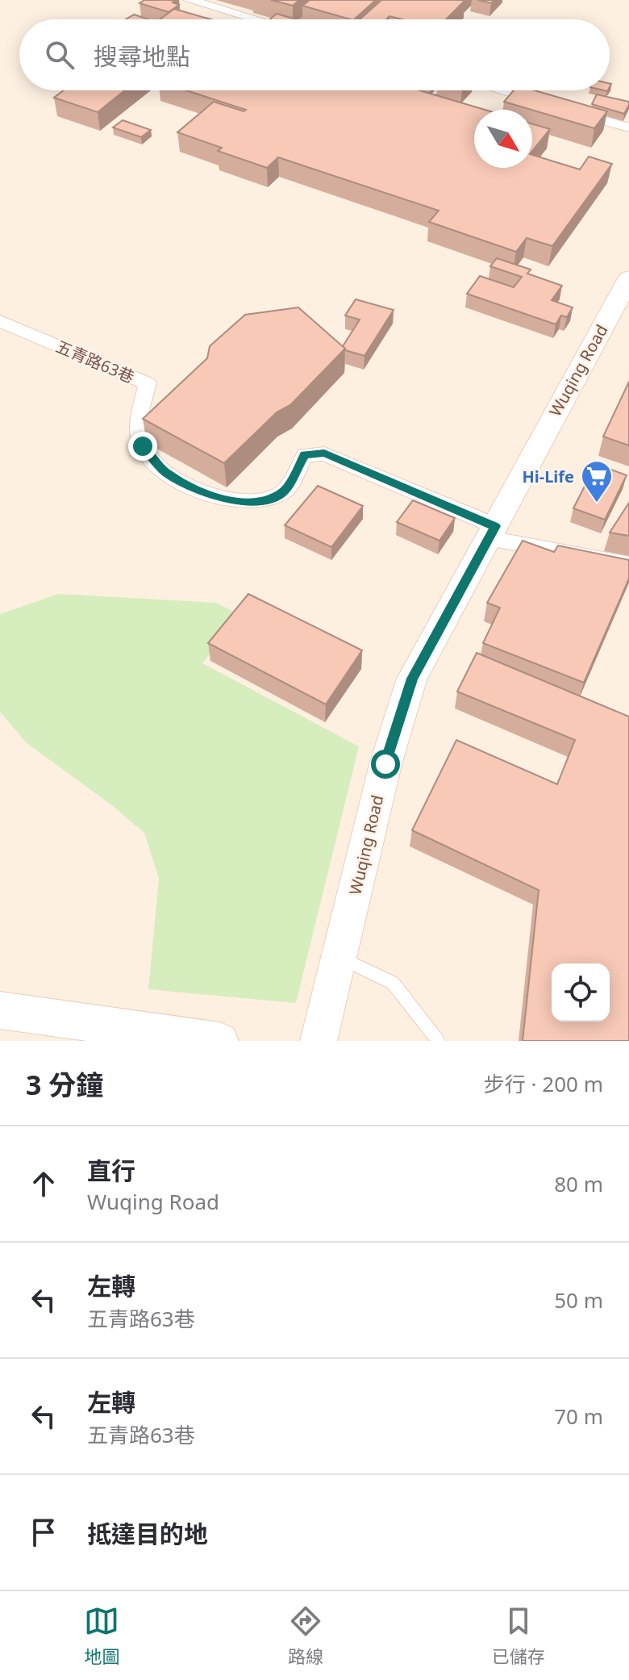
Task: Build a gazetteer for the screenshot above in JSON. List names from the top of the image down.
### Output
{
  "streets": {
    "street": ["五青路63巷", "Wuqing Road"]
  },
  "crossings": [
    ["五青路63巷", "Wuqing Road"]
  ],
  "places": {
    "supermarket": ["Hi-Life"]
  },
  "north": "bottom right",
  "page": {
    "search": "搜尋地點",
    "heading": ["3 分鐘", "步行 · 200 m"],
    "list": [
      ["直行", "Wuqing Road", "80 m"],
      ["左轉", "五青路63巷", "50 m"],
      ["左轉", "五青路63巷", "70 m"],
      "抵達目的地"
    ],
    "nav": ["地圖", "路線", "已儲存"]
  }
}
